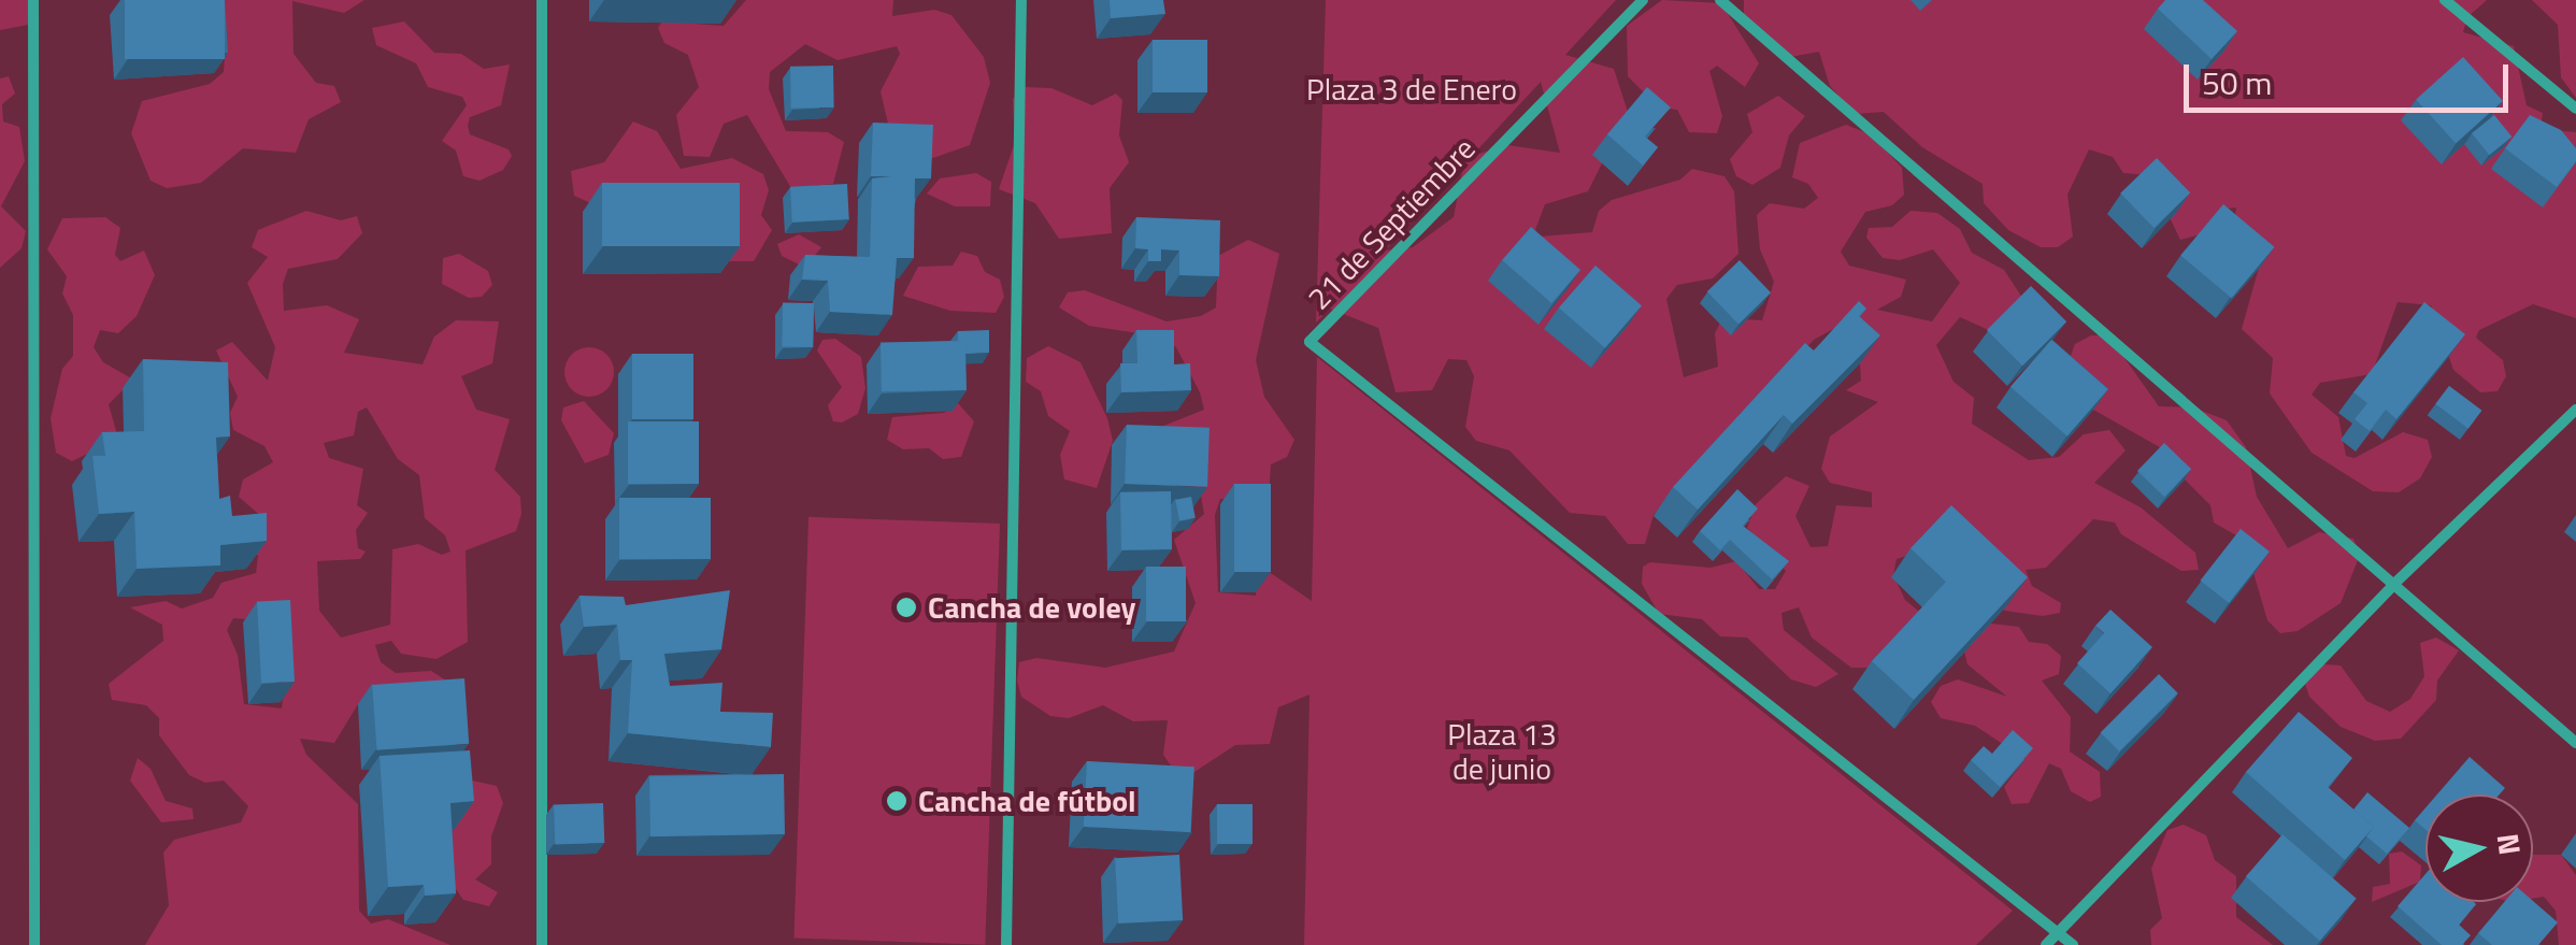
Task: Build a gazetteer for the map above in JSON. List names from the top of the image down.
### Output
{
  "streets": {
    "street": ["21 de Septiembre"]
  },
  "parks": ["Plaza 3 de Enero", "Plaza 13 de junio"],
  "places": ["Cancha de voley", "Cancha de fútbol"],
  "scale_bar": "50 m",
  "north": "right"
}
